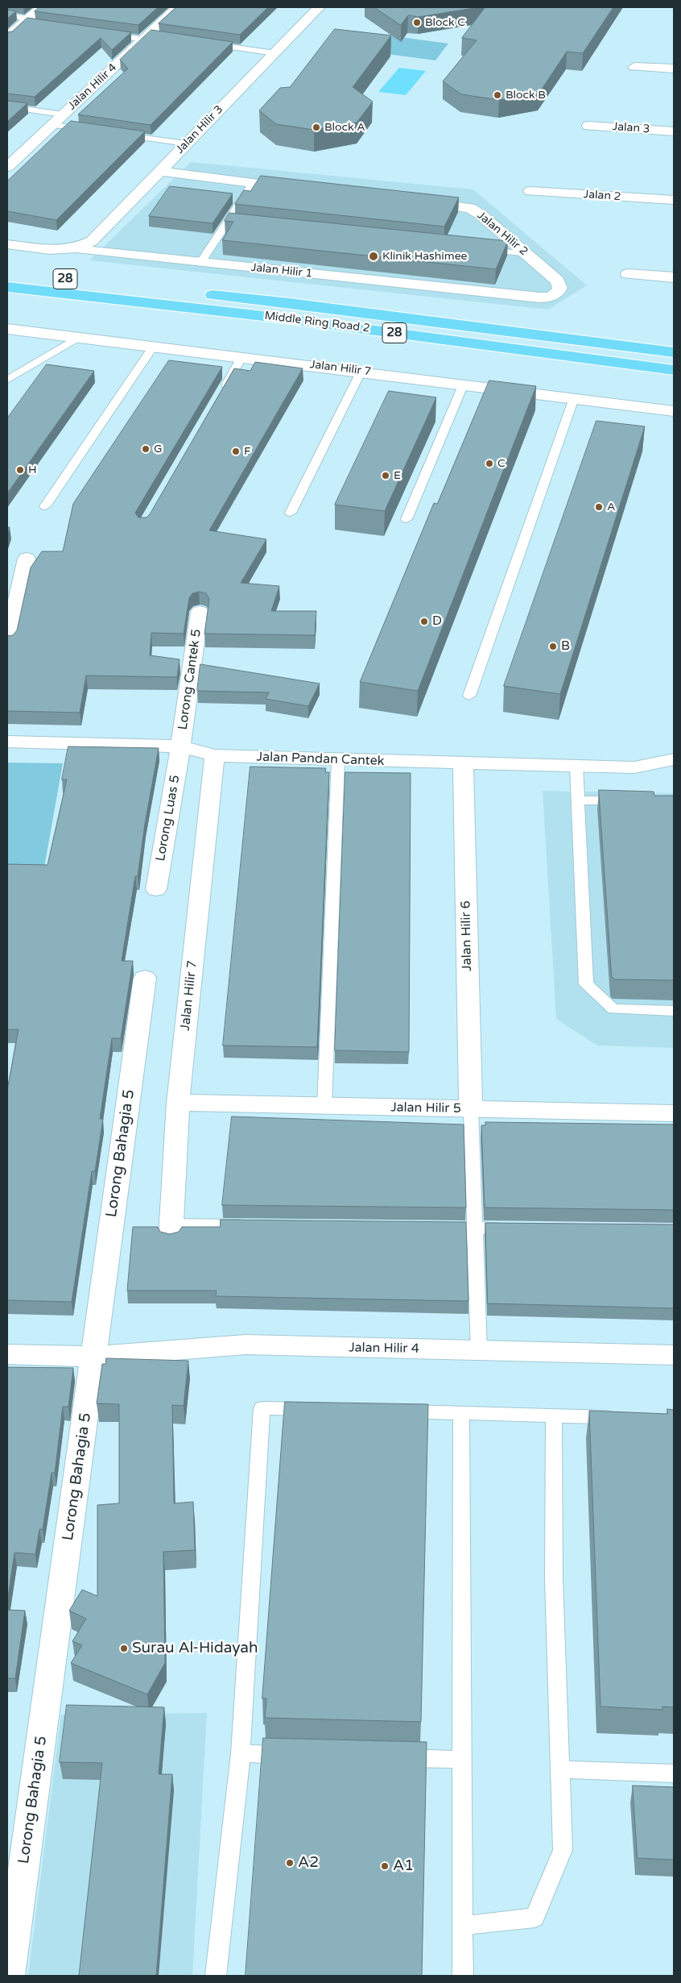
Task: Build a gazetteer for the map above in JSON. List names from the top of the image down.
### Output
{
  "streets": {
    "highway": ["28", "Middle Ring Road 2"],
    "street": [
      "Jalan Hilir 4",
      "Jalan 3",
      "Jalan Hilir 3",
      "Jalan 2",
      "Jalan Hilir 2",
      "Jalan Hilir 1",
      "Jalan Hilir 7",
      "Lorong Cantek 5",
      "Jalan Pandan Cantek",
      "Lorong Luas 5",
      "Jalan Hilir 6",
      "Jalan Hilir 5",
      "Lorong Bahagia 5"
    ]
  },
  "crossings": [
    ["Jalan Hilir 4", "Lorong Bahagia 5"],
    ["Jalan Hilir 3", "Jalan Hilir 1"],
    ["Jalan Hilir 2", "Jalan Hilir 1"],
    ["Jalan Hilir 7", "Jalan Pandan Cantek"],
    ["Jalan Hilir 7", "Jalan Hilir 5"],
    ["Lorong Cantek 5", "Jalan Pandan Cantek"],
    ["Lorong Cantek 5", "Lorong Luas 5"],
    ["Jalan Pandan Cantek", "Lorong Luas 5"],
    ["Jalan Pandan Cantek", "Jalan Hilir 6"],
    ["Jalan Hilir 6", "Jalan Hilir 5"]
  ],
  "places": [
    "Block C",
    "Block B",
    "Block A",
    "Klinik Hashimee",
    "G",
    "F",
    "C",
    "H",
    "E",
    "A",
    "D",
    "B",
    "Surau Al-Hidayah",
    "A2",
    "A1"
  ]
}
